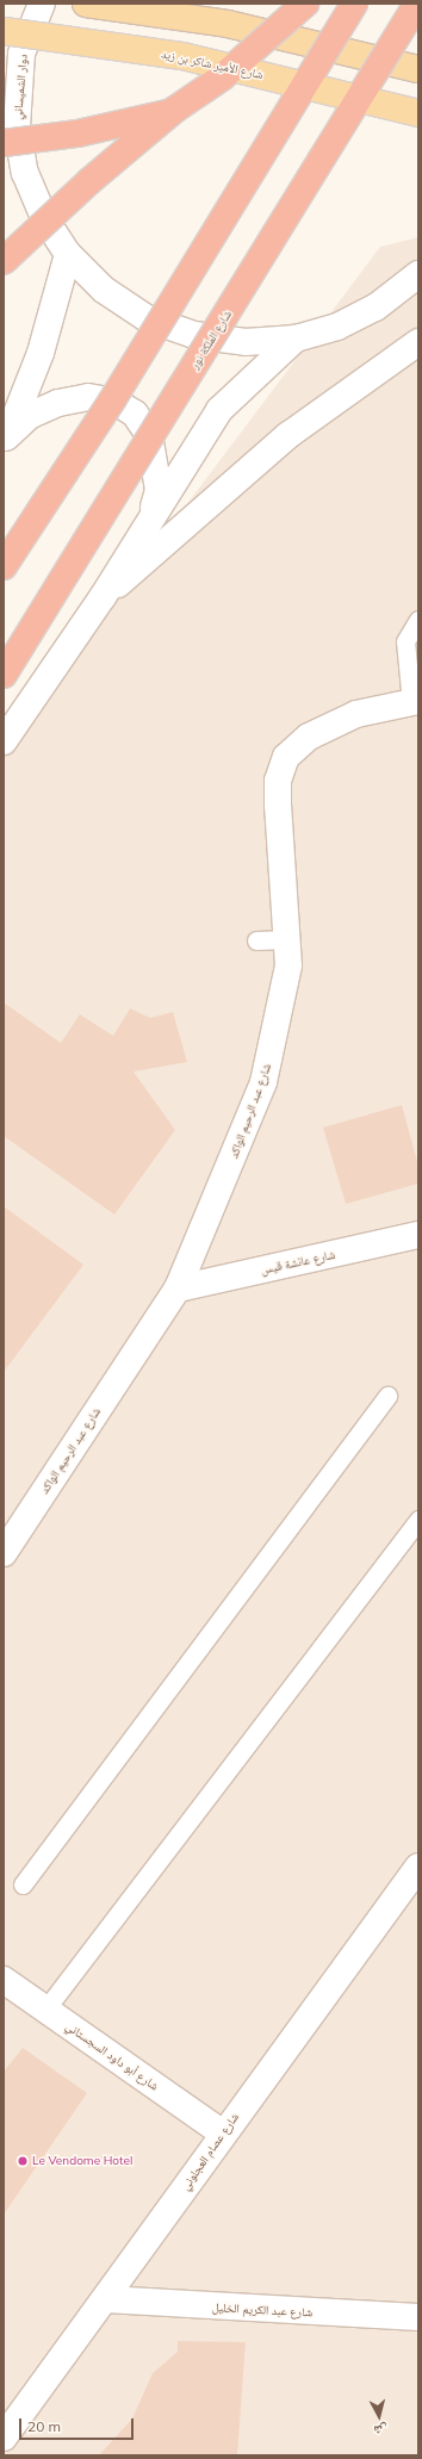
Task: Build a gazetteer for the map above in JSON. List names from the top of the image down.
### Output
{
  "streets": {
    "highway": ["شارع الملكة نور"],
    "main road": ["شارع الأمير شاكر بن زيد"],
    "street": [
      "دوار الشميساني",
      "شارع عبد الرحيم الواكد",
      "شارع عائشة قيس",
      "شارع أبو داود السجستاني",
      "شارع عصام العجلوني",
      "شارع عبد الكريم الخليل"
    ]
  },
  "crossings": [
    ["شارع عبد الرحيم الواكد", "شارع عائشة قيس"],
    ["شارع أبو داود السجستاني", "شارع عصام العجلوني"],
    ["شارع عصام العجلوني", "شارع عبد الكريم الخليل"]
  ],
  "places": ["Le Vendome Hotel"],
  "scale_bar": "20 m",
  "north": "bottom"
}
